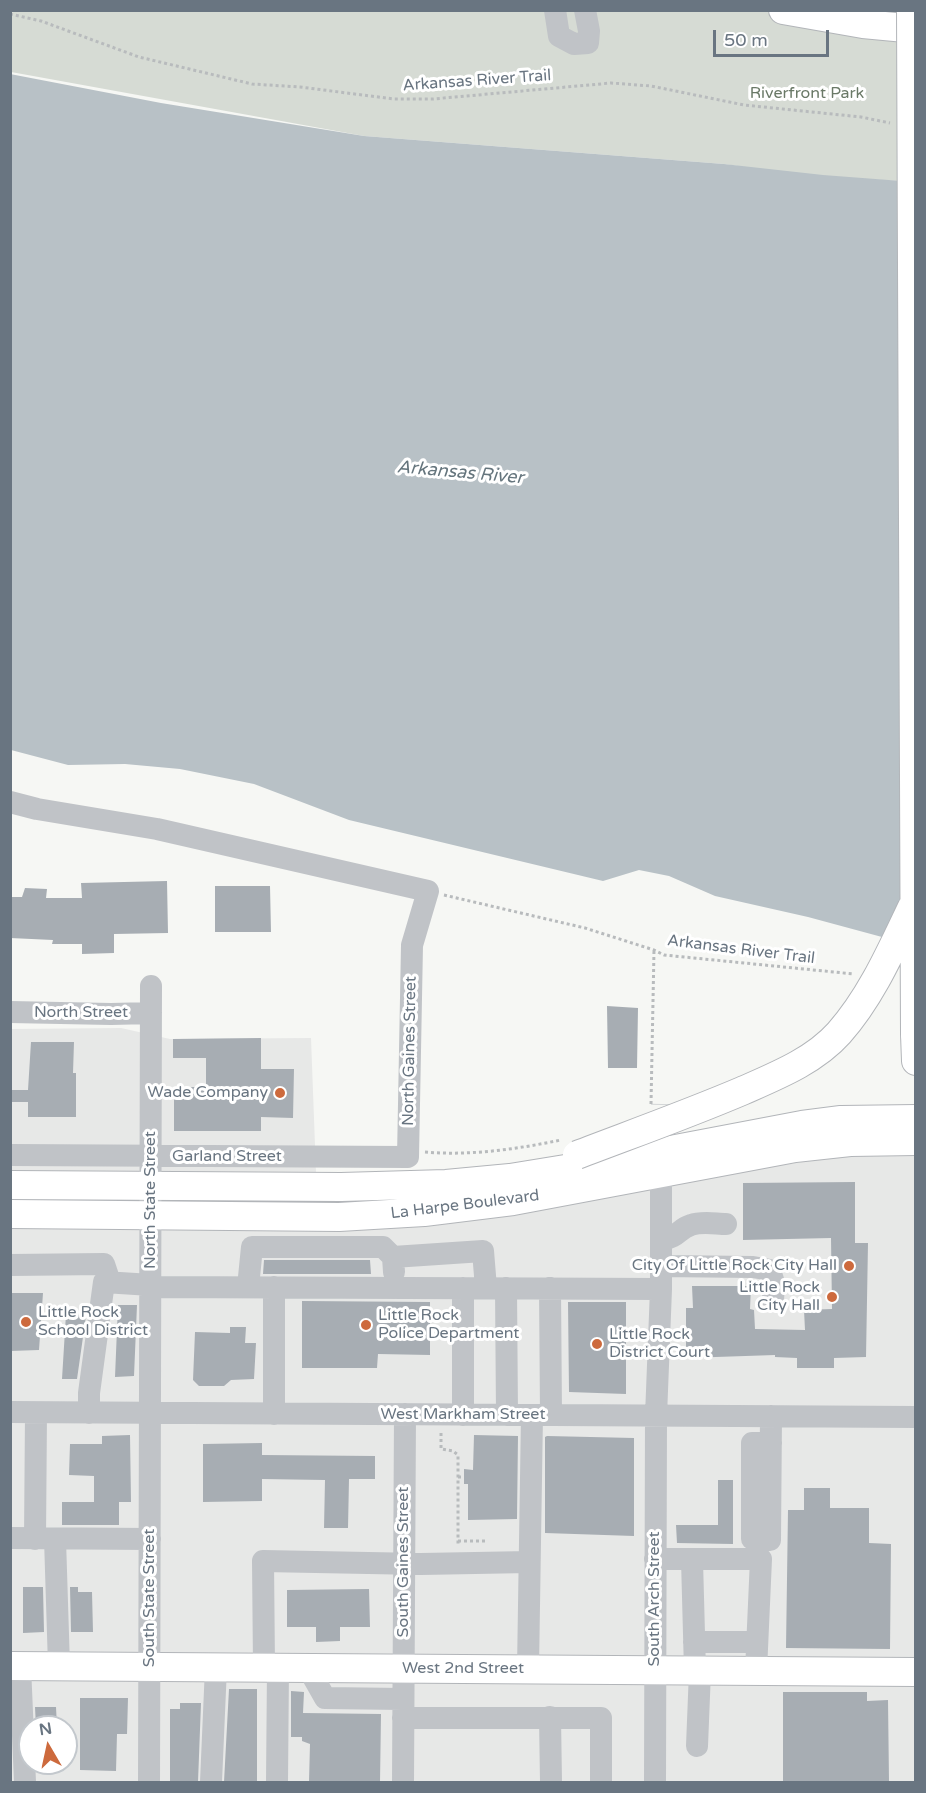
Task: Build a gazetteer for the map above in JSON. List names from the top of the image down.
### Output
{
  "streets": {
    "main road": ["La Harpe Boulevard", "West 2nd Street"],
    "street": [
      "North Street",
      "North Gaines Street",
      "Garland Street",
      "North State Street",
      "West Markham Street",
      "South Gaines Street",
      "South State Street",
      "South Arch Street"
    ],
    "path": ["Arkansas River Trail"]
  },
  "crossings": [
    ["Arkansas River Trail", "North Gaines Street"],
    ["North Street", "North State Street"],
    ["North Gaines Street", "Garland Street"],
    ["Garland Street", "North State Street"],
    ["North State Street", "La Harpe Boulevard"],
    ["North State Street", "West Markham Street"],
    ["North State Street", "South State Street"],
    ["West Markham Street", "South Gaines Street"],
    ["West Markham Street", "South State Street"],
    ["West Markham Street", "South Arch Street"],
    ["South Gaines Street", "West 2nd Street"],
    ["South State Street", "West 2nd Street"],
    ["South Arch Street", "West 2nd Street"]
  ],
  "water": ["Arkansas River"],
  "parks": ["Riverfront Park"],
  "places": [
    "Wade Company",
    "City Of Little Rock City Hall",
    "Little Rock City Hall",
    "Little Rock School District",
    "Little Rock Police Department",
    "Little Rock District Court"
  ],
  "scale_bar": "50 m",
  "north": "top"
}
